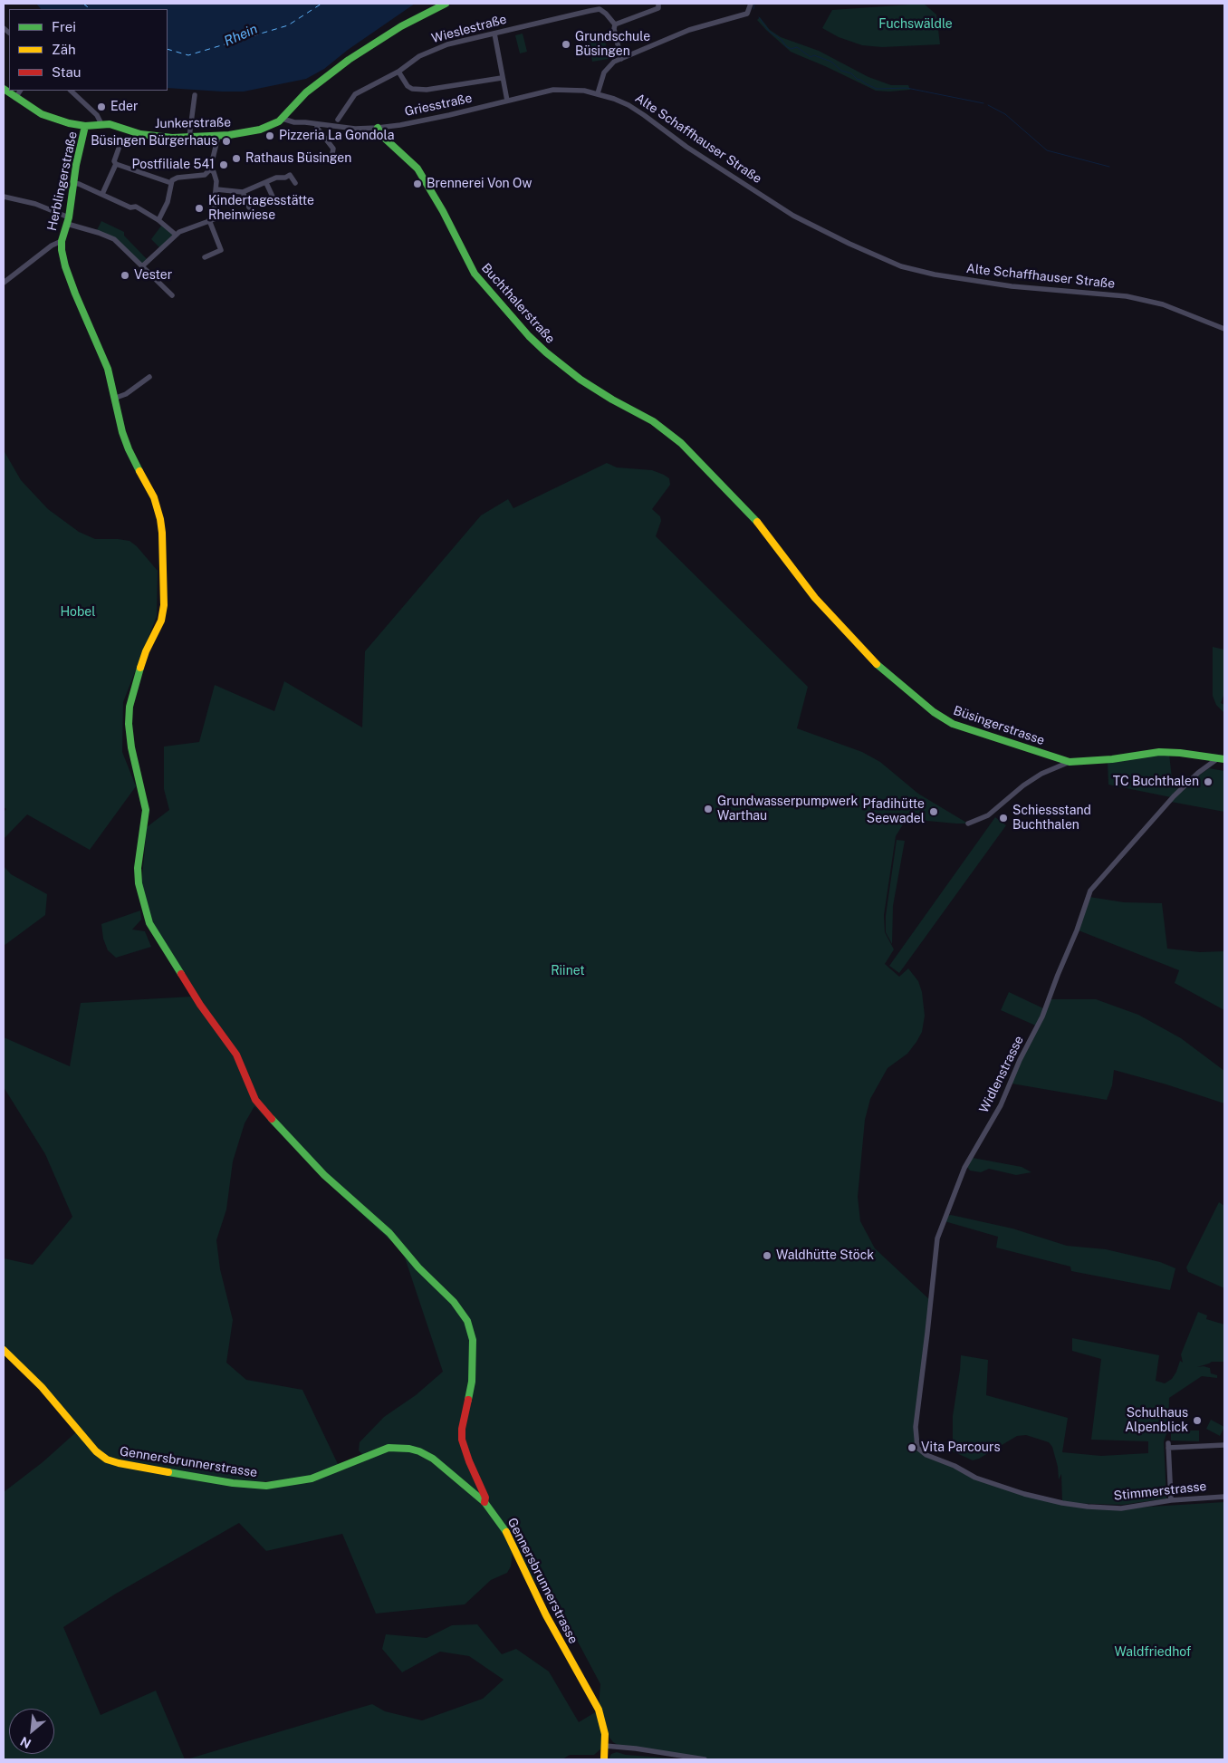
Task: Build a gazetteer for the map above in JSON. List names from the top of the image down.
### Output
{
  "streets": {
    "street": [
      "Wieslestraße",
      "Griesstraße",
      "Junkerstraße",
      "Alte Schaffhauser Straße",
      "Herblingerstraße",
      "Buchthalerstraße",
      "Büsingerstrasse",
      "Widlenstrasse",
      "Gennersbrunnerstrasse",
      "Stimmerstrasse"
    ]
  },
  "crossings": [
    ["Griesstraße", "Junkerstraße"],
    ["Griesstraße", "Alte Schaffhauser Straße"],
    ["Griesstraße", "Buchthalerstraße"],
    ["Junkerstraße", "Herblingerstraße"],
    ["Buchthalerstraße", "Büsingerstrasse"],
    ["Büsingerstrasse", "Widlenstrasse"],
    ["Widlenstrasse", "Stimmerstrasse"]
  ],
  "water": ["Rhein"],
  "parks": [
    "Fuchswäldle",
    "Hobel",
    "Riinet",
    "Waldfriedhof"
  ],
  "places": [
    "Grundschule Büsingen",
    "Eder",
    "Pizzeria La Gondola",
    "Büsingen Bürgerhaus",
    "Rathaus Büsingen",
    "Postfiliale 541",
    "Brennerei Von Ow",
    "Kindertagesstätte Rheinwiese",
    "Vester",
    "TC Buchthalen",
    "Grundwasserpumpwerk Warthau",
    "Pfadihütte Seewadel",
    "Schiessstand Buchthalen",
    "Waldhütte Stöck",
    "Schulhaus Alpenblick",
    "Vita Parcours"
  ],
  "legend": ["Frei", "Zäh", "Stau"],
  "north": "bottom left"
}
